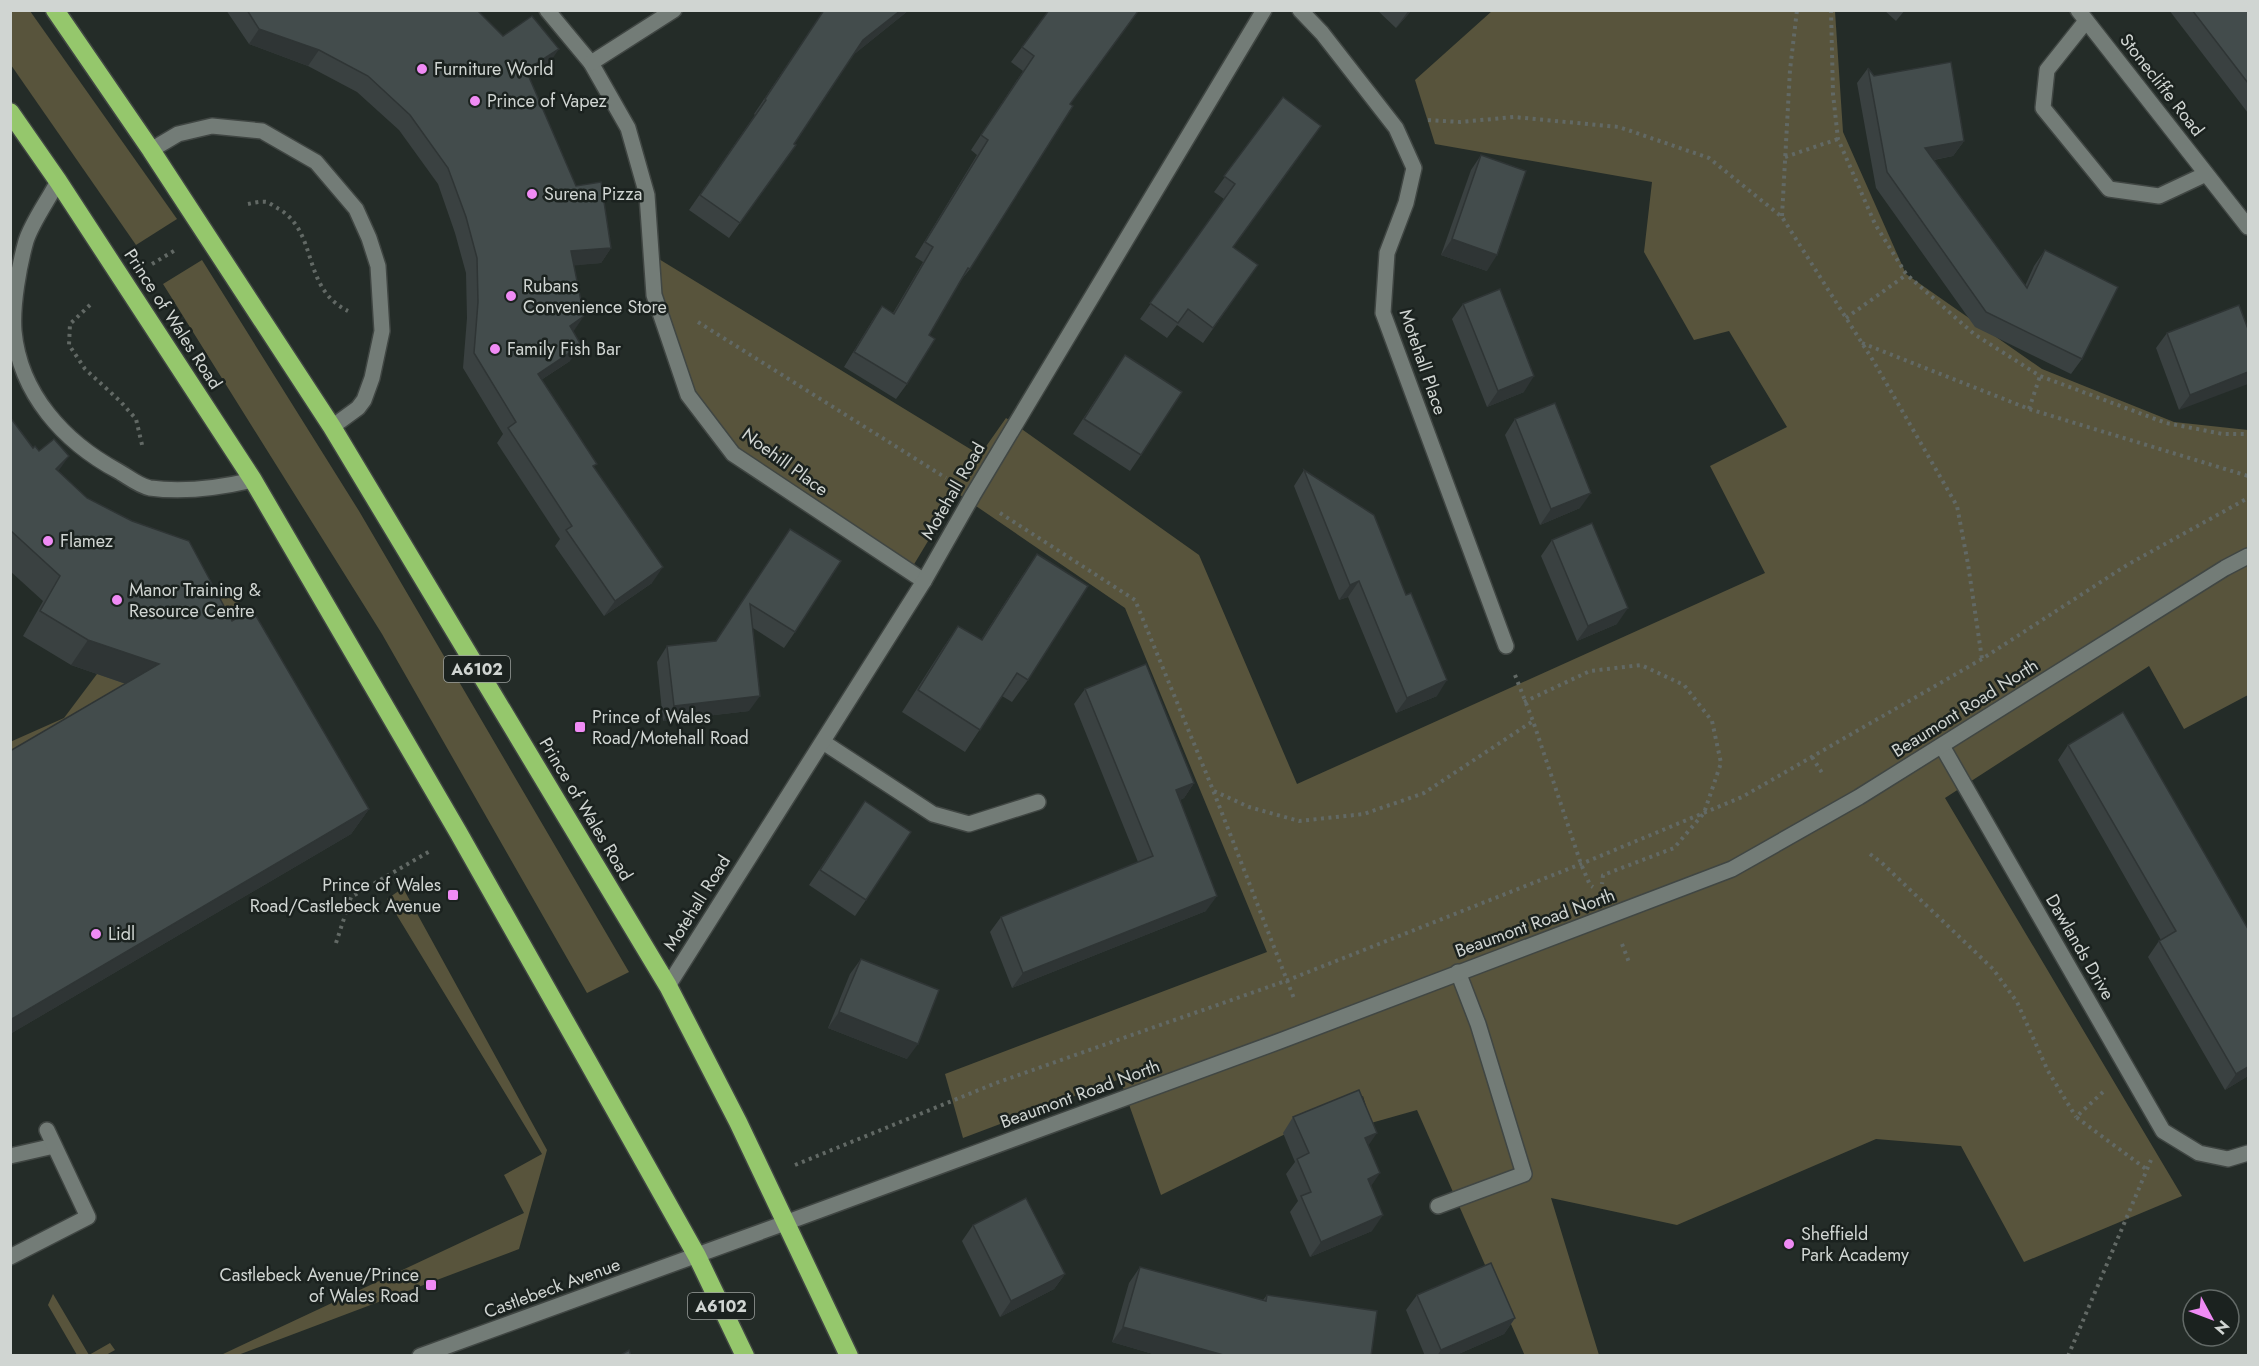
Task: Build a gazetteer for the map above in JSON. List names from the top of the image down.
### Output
{
  "streets": {
    "highway": ["Prince of Wales Road", "A6102"],
    "street": [
      "Stonecliffe Road",
      "Motehall Place",
      "Noehill Place",
      "Motehall Road",
      "Beaumont Road North",
      "Dawlands Drive",
      "Castlebeck Avenue"
    ]
  },
  "crossings": [
    ["Prince of Wales Road", "Motehall Road"],
    ["Prince of Wales Road", "Beaumont Road North"],
    ["Prince of Wales Road", "Castlebeck Avenue"],
    ["Noehill Place", "Motehall Road"],
    ["Beaumont Road North", "Dawlands Drive"]
  ],
  "places": {
    "other": [
      "Furniture World",
      "Prince of Vapez",
      "Surena Pizza",
      "Rubans Convenience Store",
      "Family Fish Bar",
      "Flamez",
      "Manor Training & Resource Centre",
      "Lidl",
      "Sheffield Park Academy"
    ],
    "transit": ["Prince of Wales Road/Motehall Road", "Prince of Wales Road/Castlebeck Avenue", "Castlebeck Avenue/Prince of Wales Road"]
  },
  "north": "bottom right"
}
